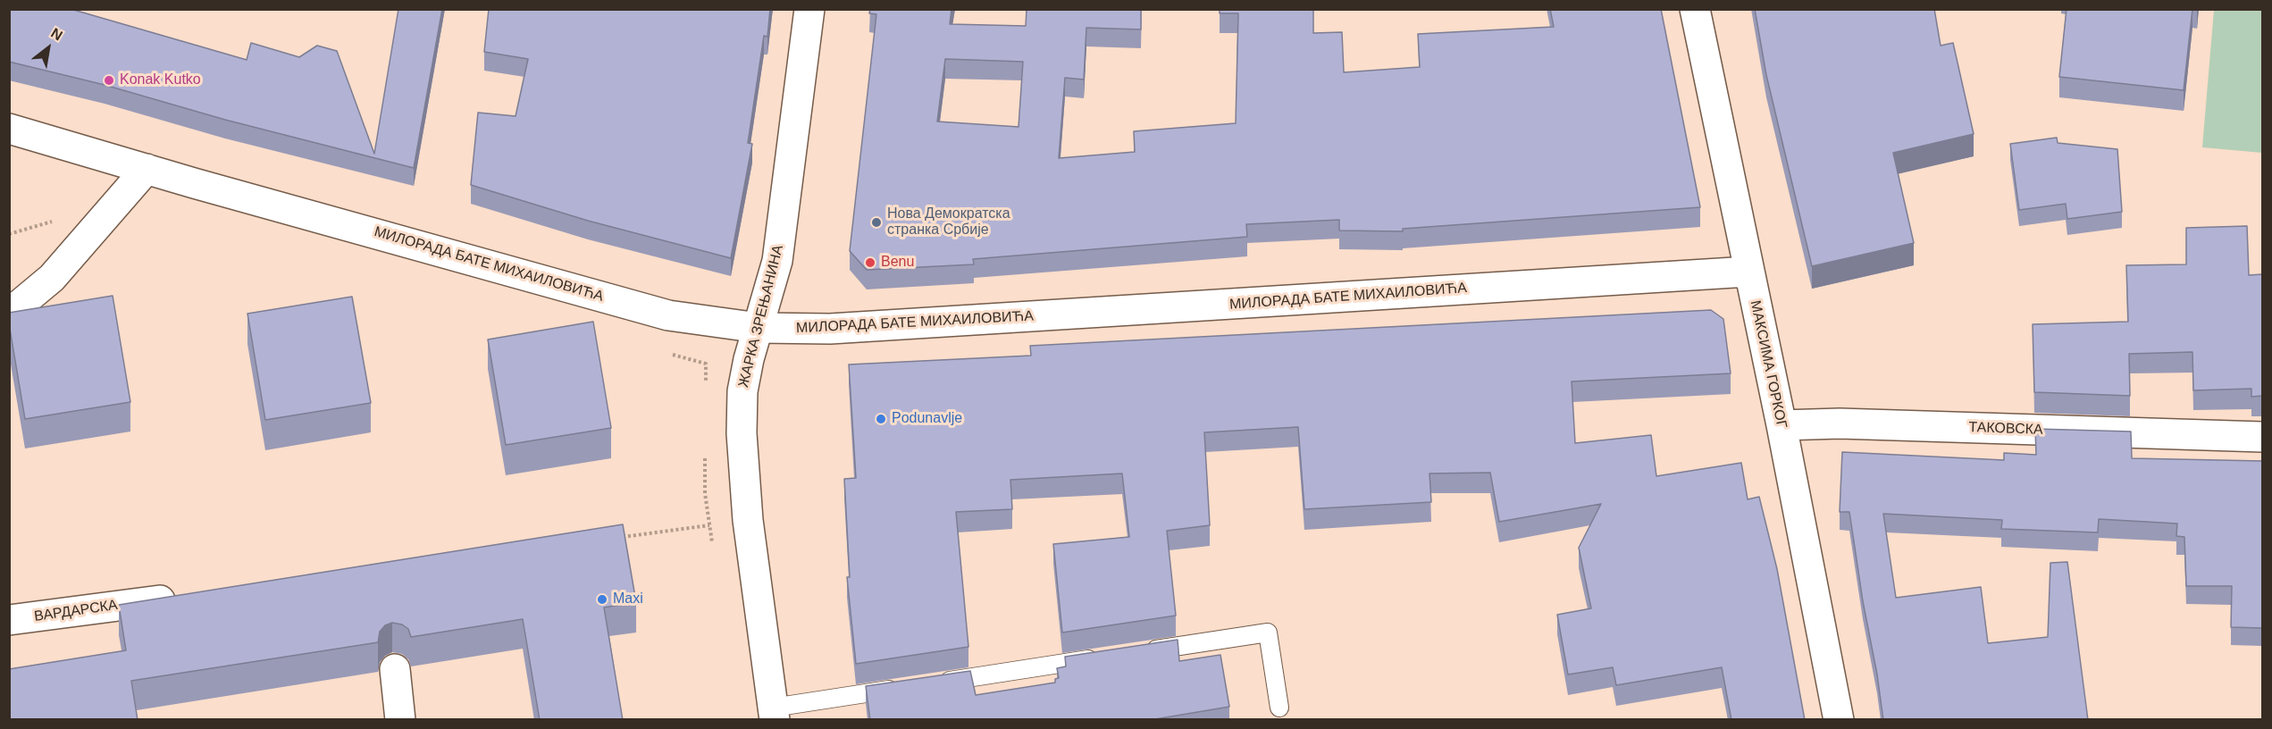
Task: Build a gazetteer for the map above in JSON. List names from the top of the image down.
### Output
{
  "streets": {
    "street": [
      "МИЛОРАДА БАТЕ МИХАИЛОВИЋА",
      "ЖАРКА ЗРЕЊАНИНА",
      "МАКСИМА ГОРКОГ",
      "ТАКОВСКА",
      "ВАРДАРСКА"
    ]
  },
  "crossings": [
    ["МИЛОРАДА БАТЕ МИХАИЛОВИЋА", "ЖАРКА ЗРЕЊАНИНА"],
    ["МИЛОРАДА БАТЕ МИХАИЛОВИЋА", "МАКСИМА ГОРКОГ"],
    ["МАКСИМА ГОРКОГ", "ТАКОВСКА"]
  ],
  "places": [
    "Konak Kutko",
    "Нова Демократска странка Србије",
    "Benu",
    "Podunavlje",
    "Maxi"
  ],
  "north": "top right"
}
